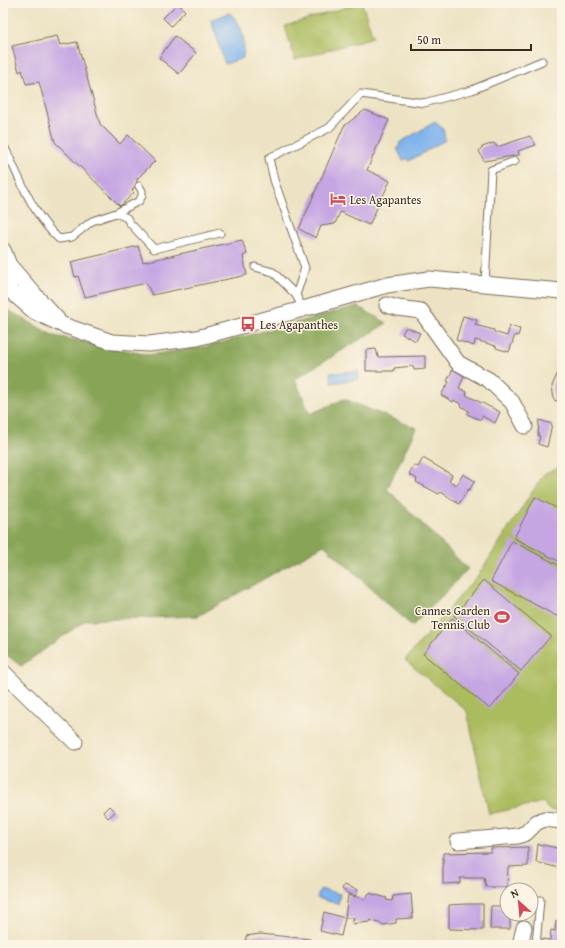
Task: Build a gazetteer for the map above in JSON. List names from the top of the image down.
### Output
{
  "places": {
    "hotel": ["Les Agapantes"],
    "bus stop": ["Les Agapanthes"],
    "sports": ["Cannes Garden Tennis Club"]
  },
  "scale_bar": "50 m",
  "north": "top left"
}
